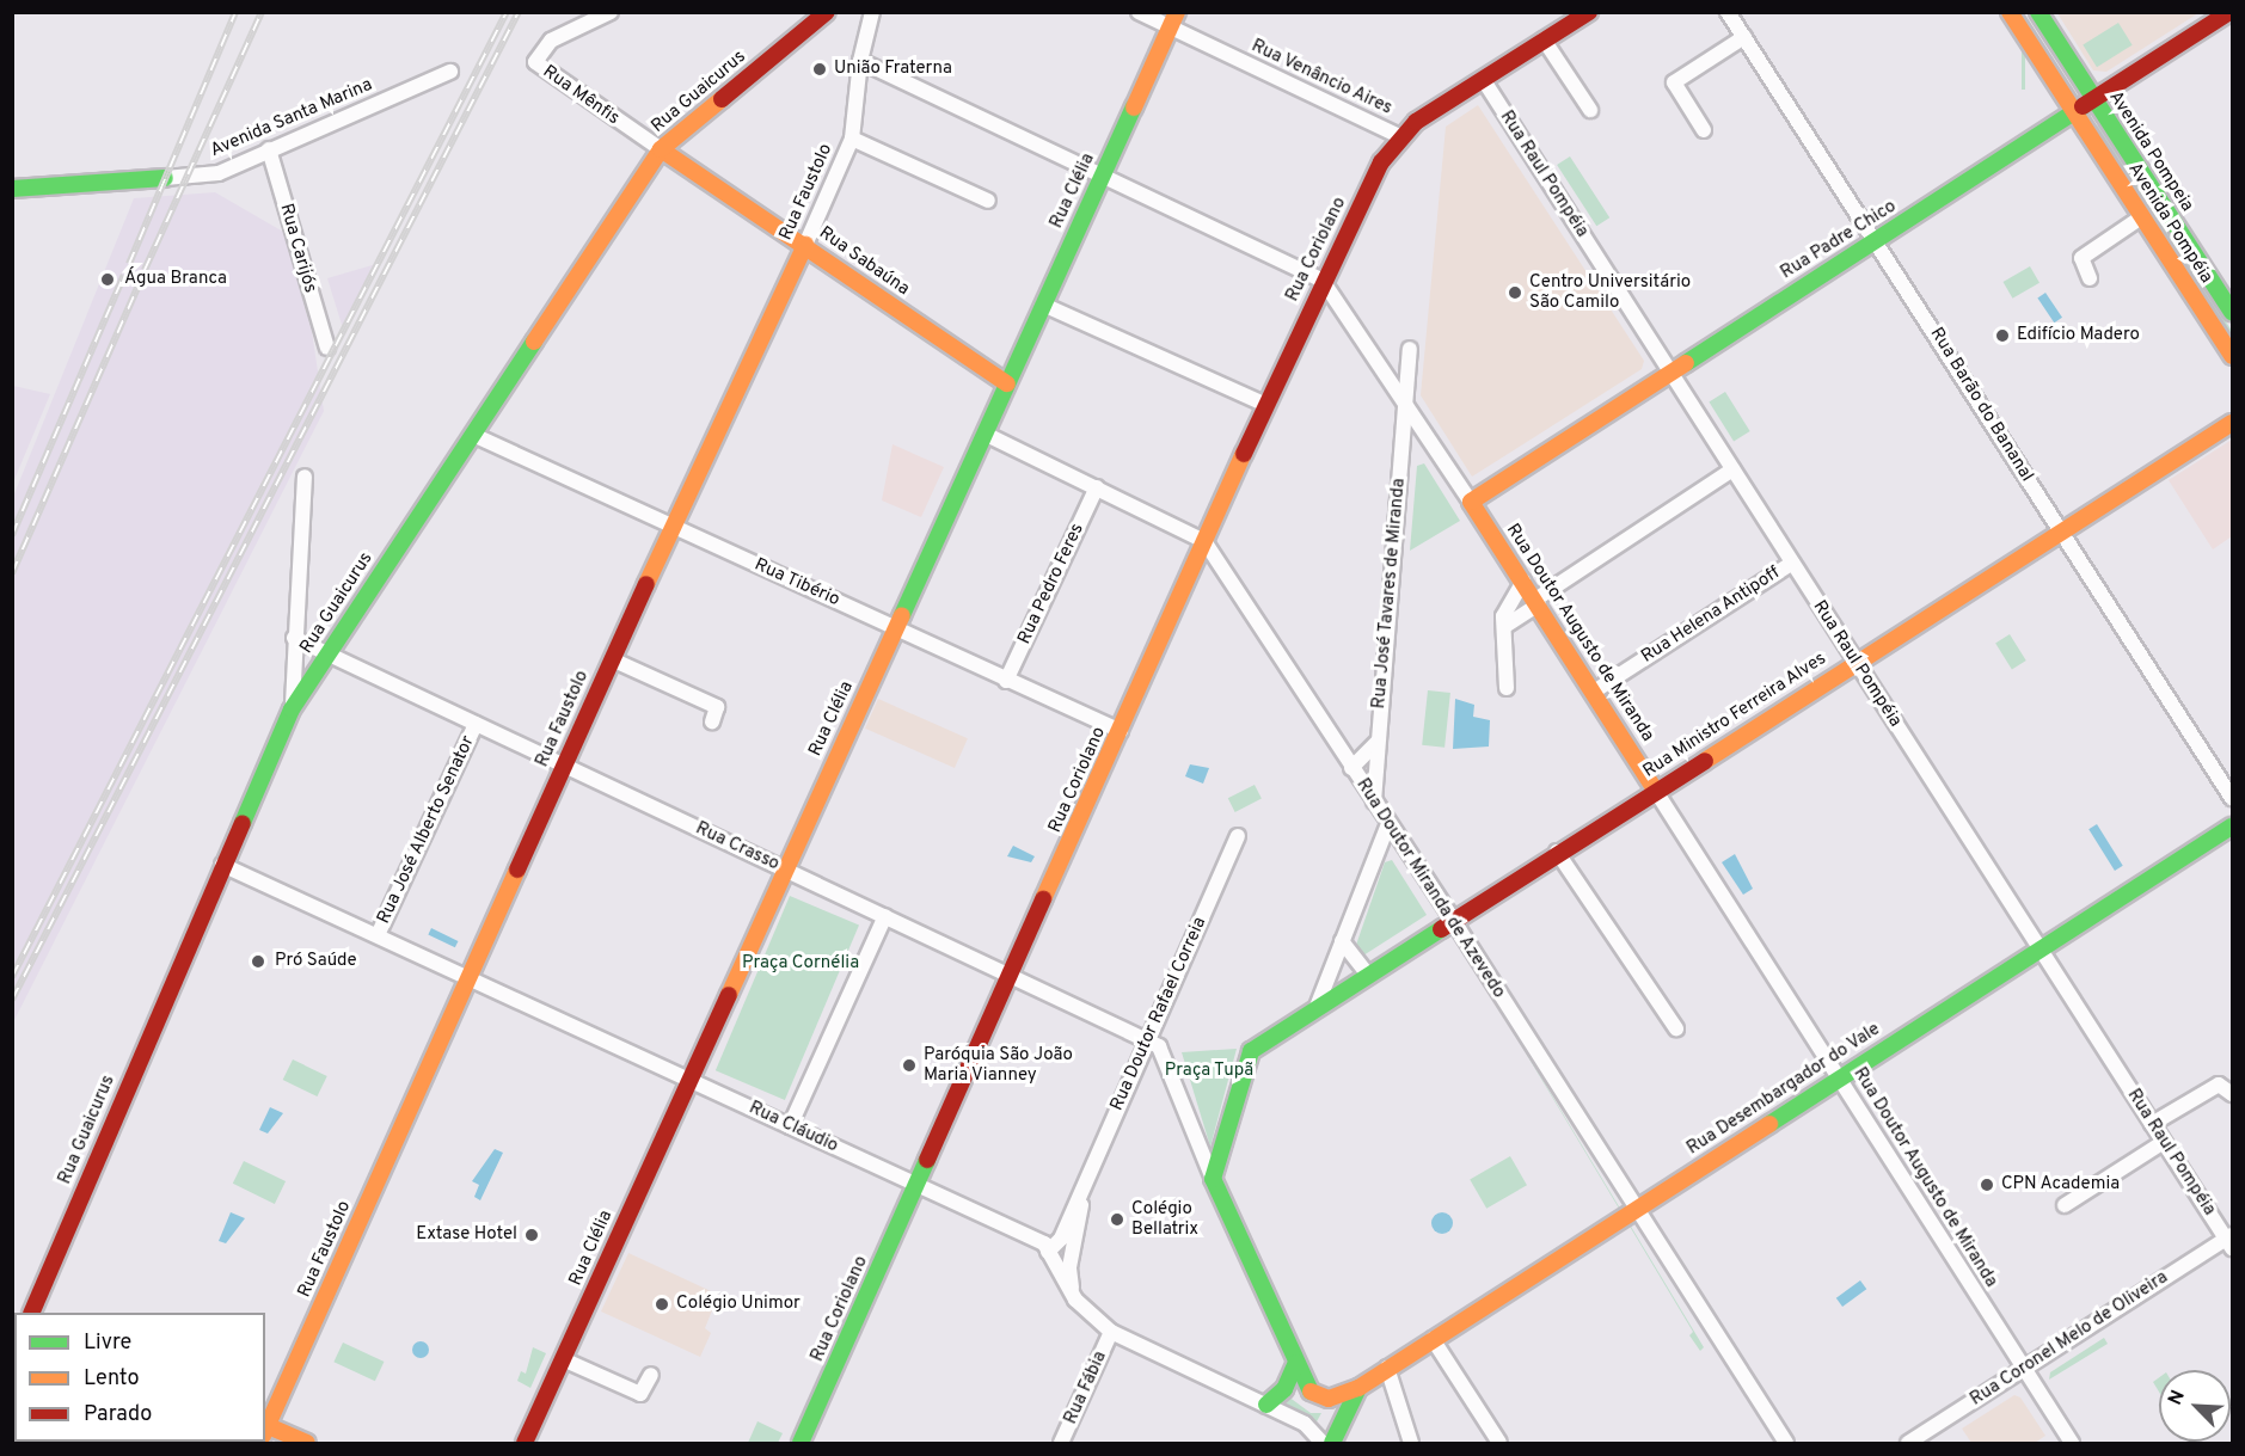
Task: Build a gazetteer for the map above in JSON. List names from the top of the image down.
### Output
{
  "streets": {
    "street": [
      "Rua Venâncio Aires",
      "Rua Guaicurus",
      "Rua Mênfis",
      "Avenida Santa Marina",
      "Avenida Pompeia",
      "Rua Raul Pompéia",
      "Rua Clélia",
      "Rua Faustolo",
      "Avenida Pompéia",
      "Rua Padre Chico",
      "Rua Carijós",
      "Rua Coriolano",
      "Rua Sabaúna",
      "Rua Barão do Bananal",
      "Rua Tibério",
      "Rua Pedro Feres",
      "Rua José Tavares de Miranda",
      "Rua Helena Antipoff",
      "Rua Doutor Augusto de Miranda",
      "Rua Ministro Ferreira Alves",
      "Rua José Alberto Senator",
      "Rua Crasso",
      "Rua Doutor Miranda de Azevedo",
      "Rua Doutor Rafael Correia",
      "Rua Desembargador do Vale",
      "Rua Cláudio",
      "Rua Coronel Melo de Oliveira",
      "Rua Fábia"
    ]
  },
  "crossings": [
    ["Rua Venâncio Aires", "Rua Raul Pompéia"],
    ["Rua Venâncio Aires", "Rua Clélia"],
    ["Rua Venâncio Aires", "Rua Coriolano"],
    ["Rua Guaicurus", "Rua Mênfis"],
    ["Rua Guaicurus", "Rua Sabaúna"],
    ["Rua Guaicurus", "Rua Tibério"],
    ["Rua Guaicurus", "Rua Crasso"],
    ["Rua Guaicurus", "Rua Cláudio"],
    ["Rua Mênfis", "Rua Sabaúna"],
    ["Avenida Santa Marina", "Rua Carijós"],
    ["Avenida Pompeia", "Rua Padre Chico"],
    ["Rua Raul Pompéia", "Rua Padre Chico"],
    ["Rua Raul Pompéia", "Rua Helena Antipoff"],
    ["Rua Raul Pompéia", "Rua Ministro Ferreira Alves"],
    ["Rua Raul Pompéia", "Rua Desembargador do Vale"],
    ["Rua Raul Pompéia", "Rua Coronel Melo de Oliveira"],
    ["Rua Clélia", "Rua Sabaúna"],
    ["Rua Clélia", "Rua Tibério"],
    ["Rua Clélia", "Rua Doutor Augusto de Miranda"],
    ["Rua Clélia", "Rua Crasso"],
    ["Rua Clélia", "Rua Cláudio"],
    ["Rua Faustolo", "Rua Sabaúna"],
    ["Rua Faustolo", "Rua Tibério"],
    ["Rua Faustolo", "Rua Doutor Augusto de Miranda"],
    ["Rua Faustolo", "Rua Crasso"],
    ["Rua Faustolo", "Rua Cláudio"],
    ["Avenida Pompéia", "Rua Padre Chico"],
    ["Rua Padre Chico", "Rua Barão do Bananal"],
    ["Rua Padre Chico", "Rua Doutor Augusto de Miranda"],
    ["Rua Coriolano", "Rua Tibério"],
    ["Rua Coriolano", "Rua Doutor Augusto de Miranda"],
    ["Rua Coriolano", "Rua Crasso"],
    ["Rua Coriolano", "Rua Doutor Miranda de Azevedo"],
    ["Rua Coriolano", "Rua Cláudio"],
    ["Rua Barão do Bananal", "Rua Ministro Ferreira Alves"],
    ["Rua Tibério", "Rua Pedro Feres"],
    ["Rua José Tavares de Miranda", "Rua Doutor Augusto de Miranda"],
    ["Rua José Tavares de Miranda", "Rua Doutor Miranda de Azevedo"],
    ["Rua Helena Antipoff", "Rua Doutor Augusto de Miranda"],
    ["Rua Doutor Augusto de Miranda", "Rua Ministro Ferreira Alves"],
    ["Rua Doutor Augusto de Miranda", "Rua Desembargador do Vale"],
    ["Rua Doutor Augusto de Miranda", "Rua Coronel Melo de Oliveira"],
    ["Rua Ministro Ferreira Alves", "Rua Doutor Miranda de Azevedo"],
    ["Rua José Alberto Senator", "Rua Crasso"],
    ["Rua José Alberto Senator", "Rua Cláudio"],
    ["Rua Crasso", "Rua Doutor Rafael Correia"],
    ["Rua Doutor Miranda de Azevedo", "Rua Desembargador do Vale"],
    ["Rua Doutor Rafael Correia", "Rua Cláudio"],
    ["Rua Cláudio", "Rua Fábia"]
  ],
  "parks": ["Praça Cornélia", "Praça Tupã"],
  "places": [
    "União Fraterna",
    "Água Branca",
    "Centro Universitário São Camilo",
    "Edifício Madero",
    "Pró Saúde",
    "Paróquia São João Maria Vianney",
    "CPN Academia",
    "Colégio Bellatrix",
    "Extase Hotel",
    "Colégio Unimor"
  ],
  "legend": ["Livre", "Lento", "Parado"],
  "north": "top left"
}
